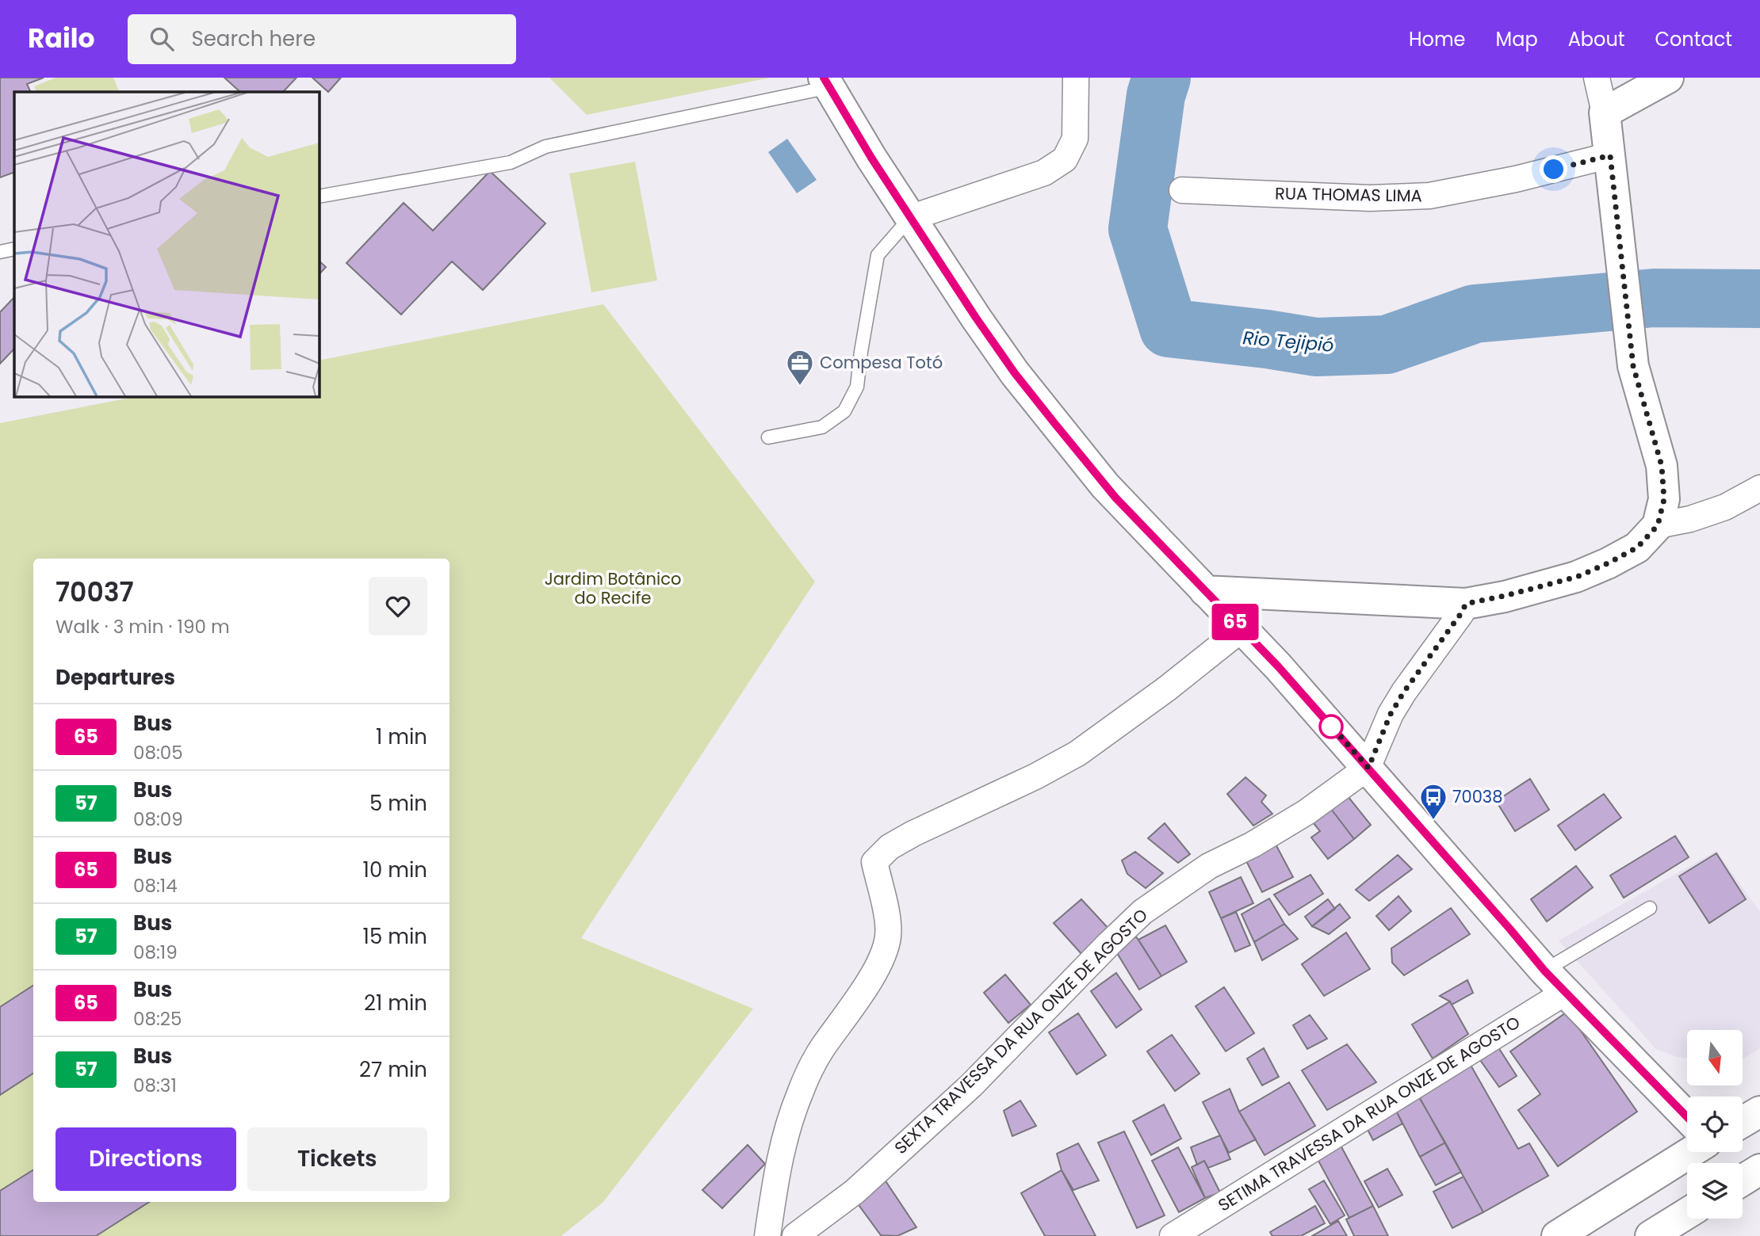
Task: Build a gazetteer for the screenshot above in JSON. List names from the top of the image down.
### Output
{
  "streets": {
    "street": ["RUA THOMAS LIMA", "SEXTA TRAVESSA DA RUA ONZE DE AGOSTO", "SETIMA TRAVESSA DA RUA ONZE DE AGOSTO"]
  },
  "water": ["Rio Tejipió"],
  "parks": ["Jardim Botânico do Recife"],
  "places": {
    "office": ["Compesa Totó"],
    "bus stop": ["70038"]
  },
  "lines": ["bus line 65"],
  "north": "bottom",
  "page": {
    "header": "Railo",
    "search": "Search here",
    "nav": [
      "Home",
      "Map",
      "About",
      "Contact"
    ],
    "on_map": "65",
    "heading": [
      ["70037", "Walk · 3 min · 190 m"],
      "Departures"
    ],
    "list": [
      {
        "mark": "65",
        "name": "Bus",
        "note": "08:05",
        "value": "1 min"
      },
      {
        "mark": "57",
        "name": "Bus",
        "note": "08:09",
        "value": "5 min"
      },
      {
        "mark": "65",
        "name": "Bus",
        "note": "08:14",
        "value": "10 min"
      },
      {
        "mark": "57",
        "name": "Bus",
        "note": "08:19",
        "value": "15 min"
      },
      {
        "mark": "65",
        "name": "Bus",
        "note": "08:25",
        "value": "21 min"
      },
      {
        "mark": "57",
        "name": "Bus",
        "note": "08:31",
        "value": "27 min"
      }
    ],
    "buttons": ["Directions", "Tickets"]
  }
}
